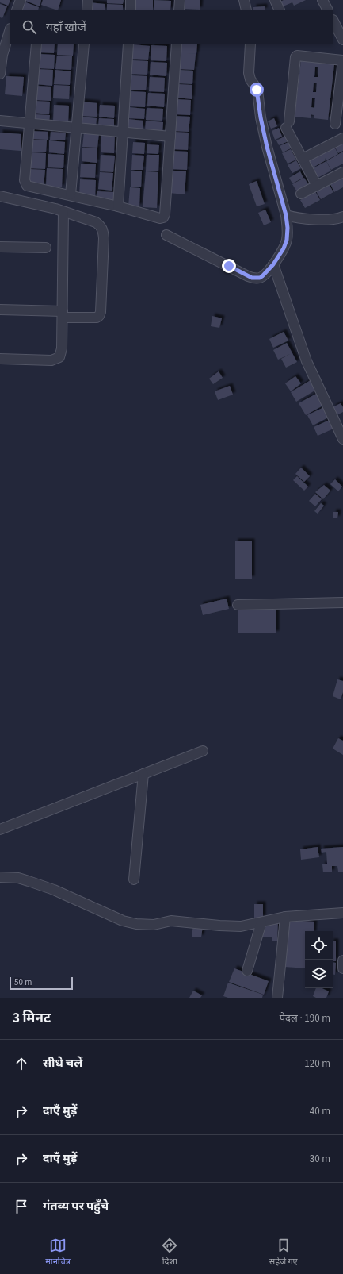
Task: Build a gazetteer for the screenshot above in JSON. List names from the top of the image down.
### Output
{
  "scale_bar": "50 m",
  "page": {
    "search": "यहाँ खोजें",
    "scale": "50 m",
    "heading": ["3 मिनट", "पैदल · 190 m"],
    "list": [
      ["सीधे चलें", "120 m"],
      ["दाएँ मुड़ें", "40 m"],
      ["दाएँ मुड़ें", "30 m"],
      "गंतव्य पर पहुँचे"
    ],
    "nav": ["मानचित्र", "दिशा", "सहेजे गए"]
  }
}
